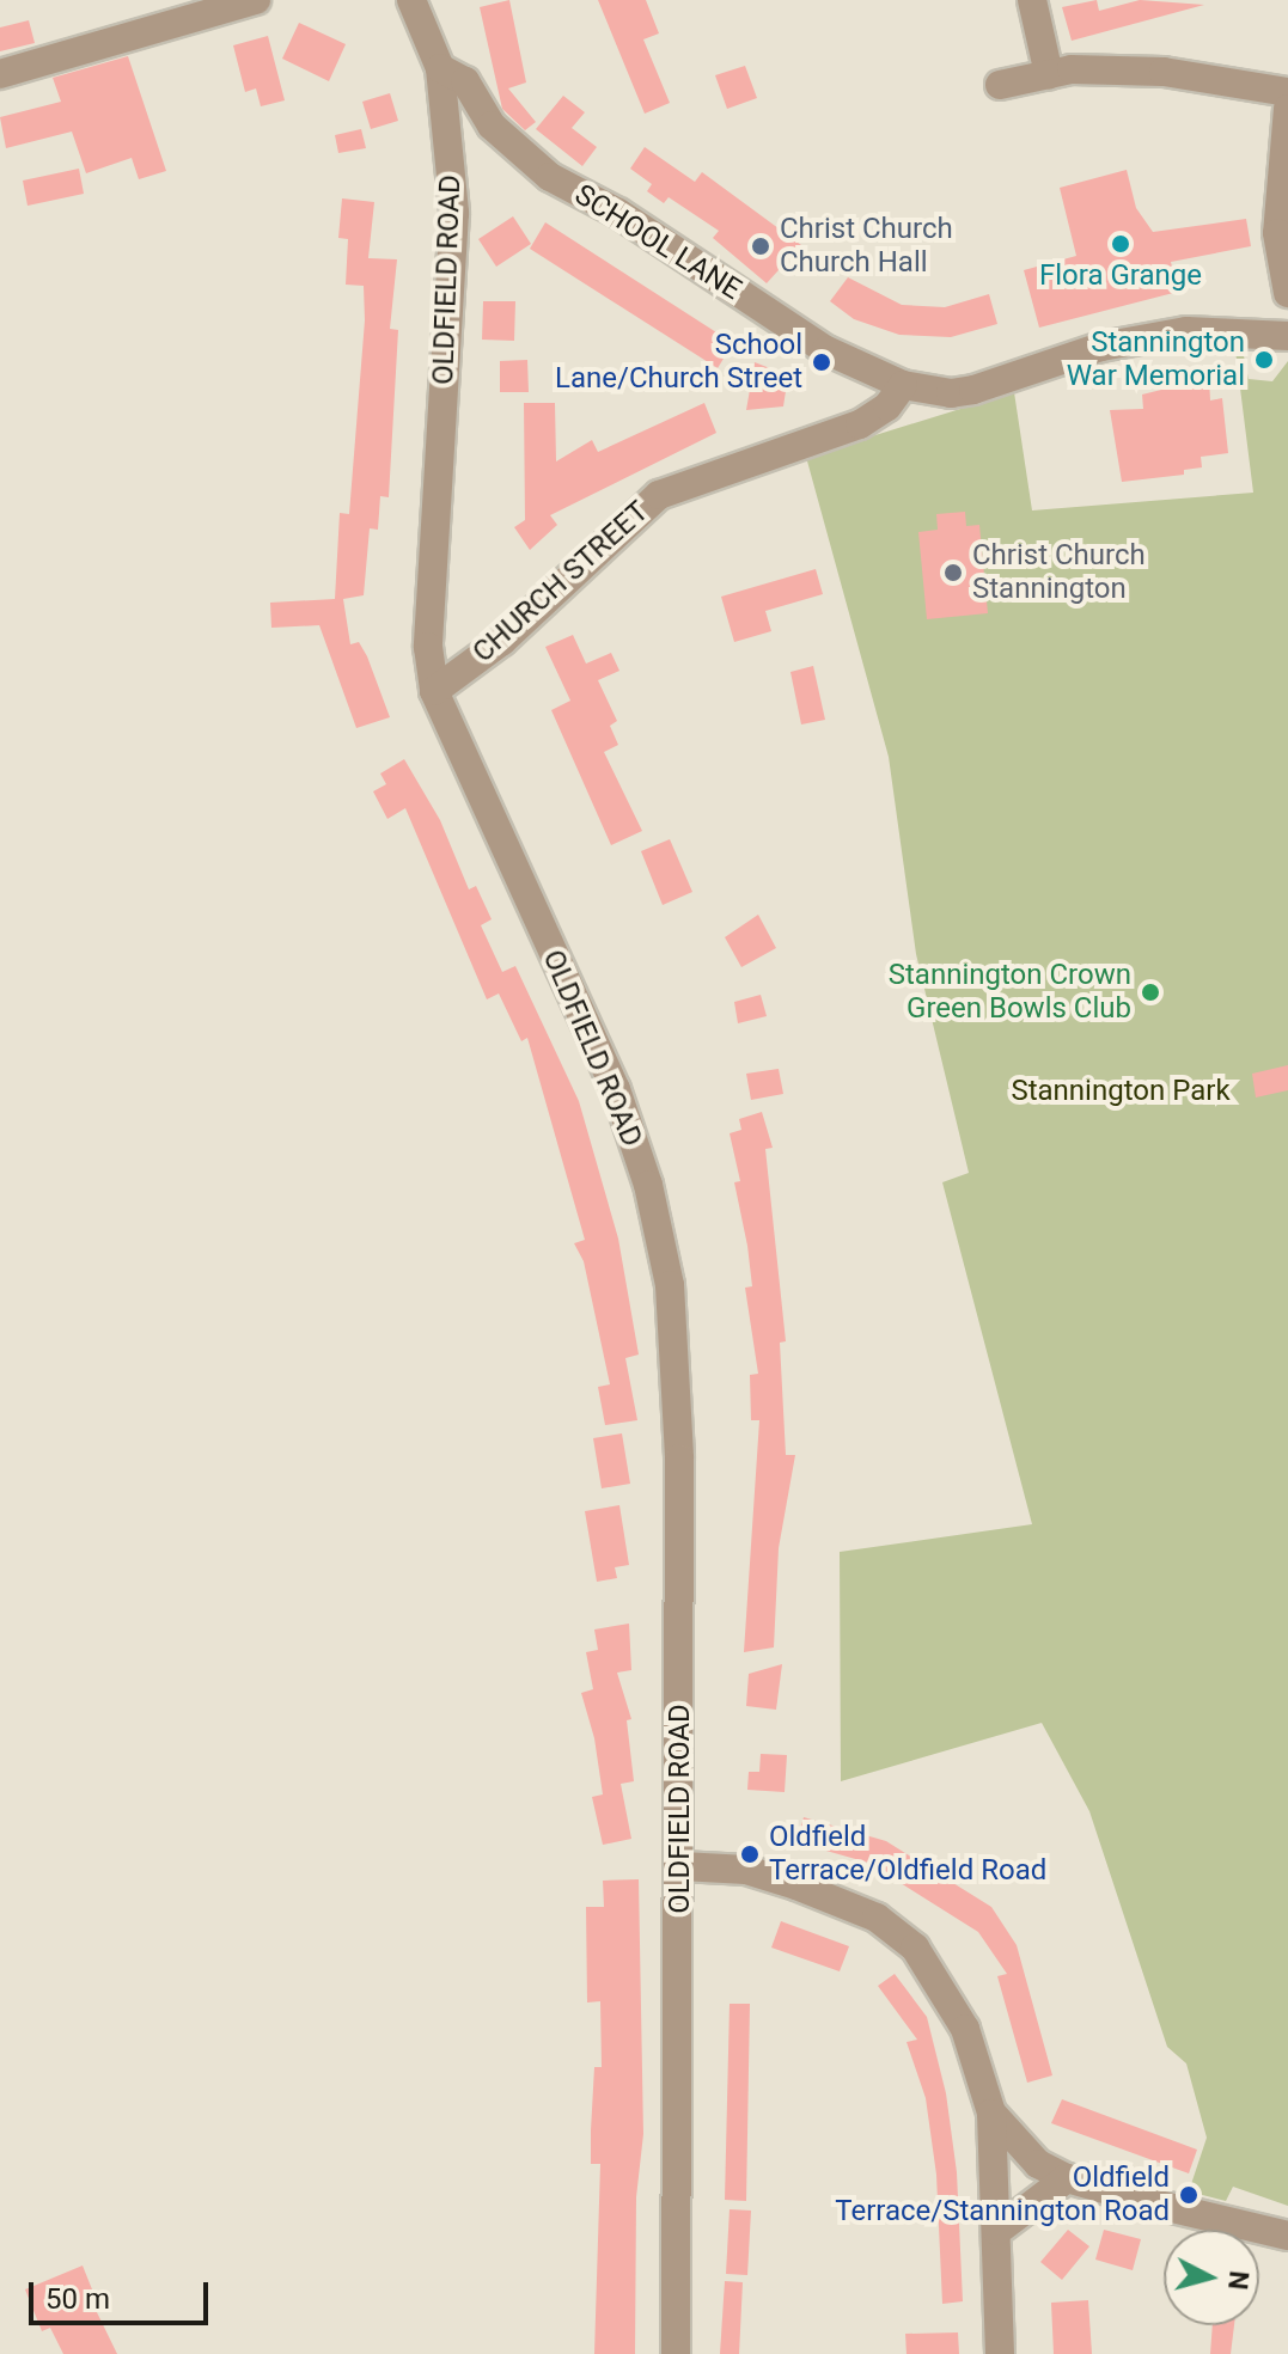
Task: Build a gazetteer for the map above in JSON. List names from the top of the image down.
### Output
{
  "streets": {
    "street": ["SCHOOL LANE", "OLDFIELD ROAD", "CHURCH STREET"]
  },
  "crossings": [
    ["SCHOOL LANE", "OLDFIELD ROAD"],
    ["SCHOOL LANE", "CHURCH STREET"],
    ["OLDFIELD ROAD", "CHURCH STREET"]
  ],
  "parks": ["Stannington Park"],
  "places": [
    "Flora Grange",
    "Christ Church Church Hall",
    "Stannington War Memorial",
    "School Lane/Church Street",
    "Christ Church Stannington",
    "Stannington Crown Green Bowls Club",
    "Oldfield Terrace/Oldfield Road",
    "Oldfield Terrace/Stannington Road"
  ],
  "scale_bar": "50 m",
  "north": "right"
}
